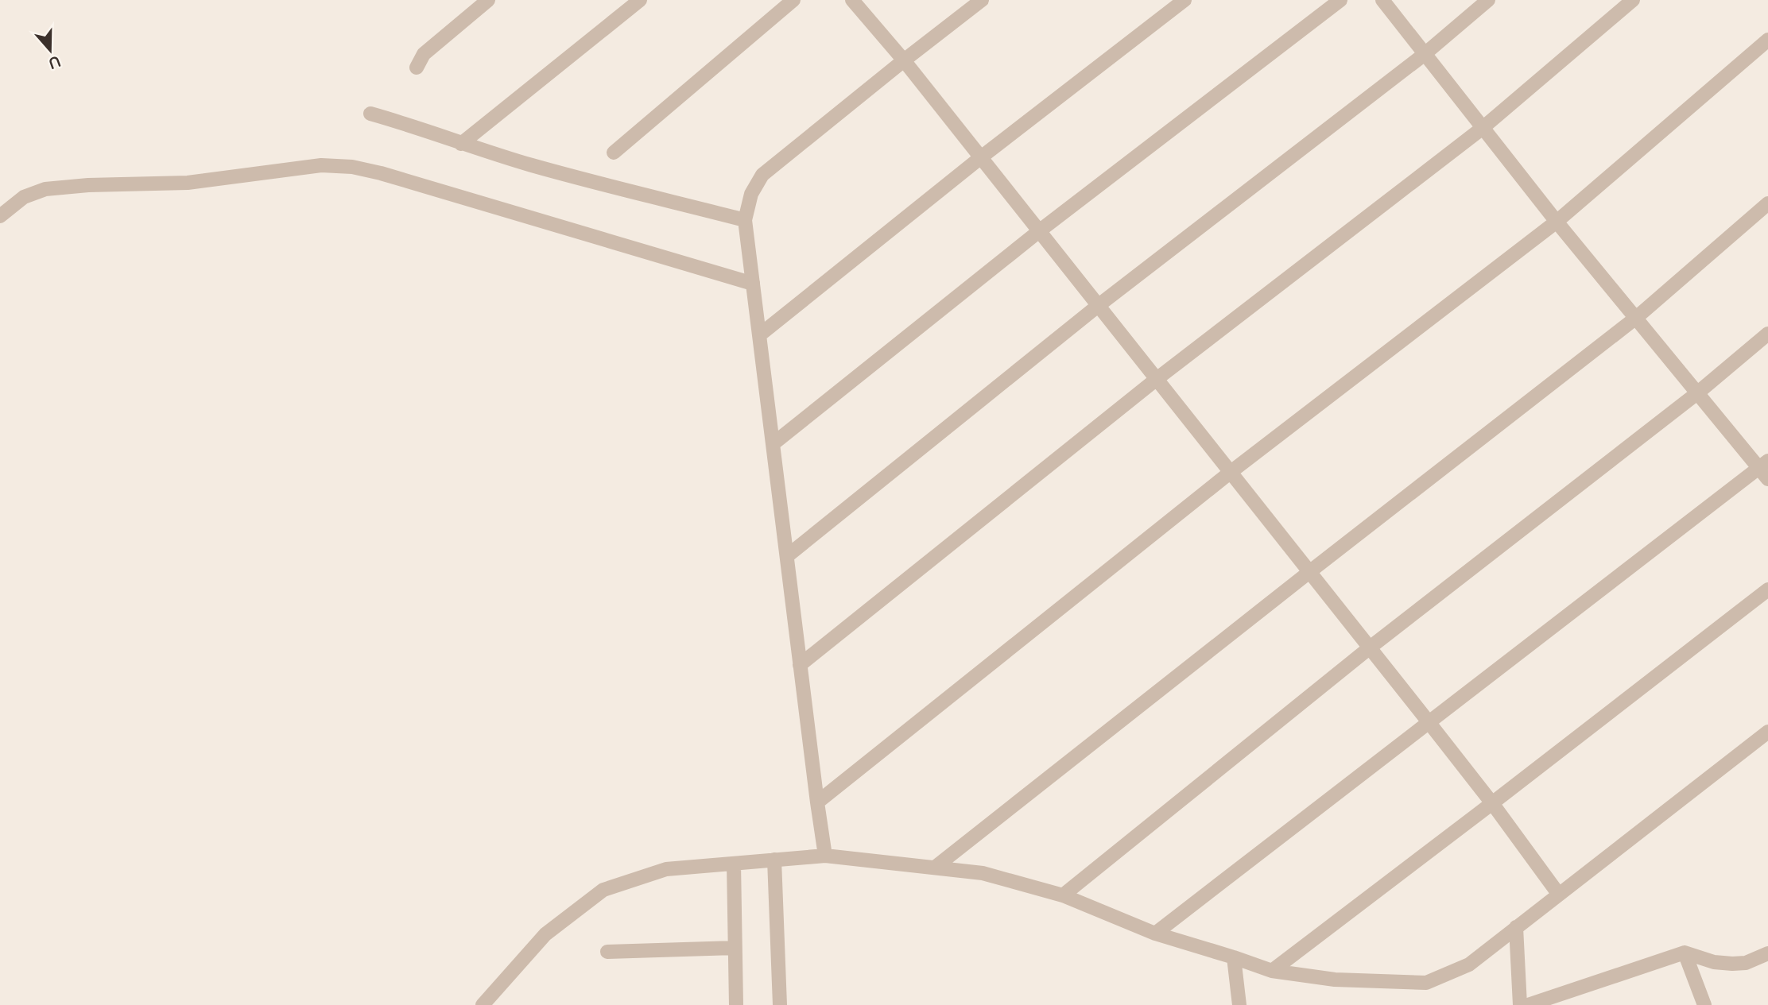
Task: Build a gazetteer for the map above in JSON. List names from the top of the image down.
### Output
{
  "north": "bottom"
}
